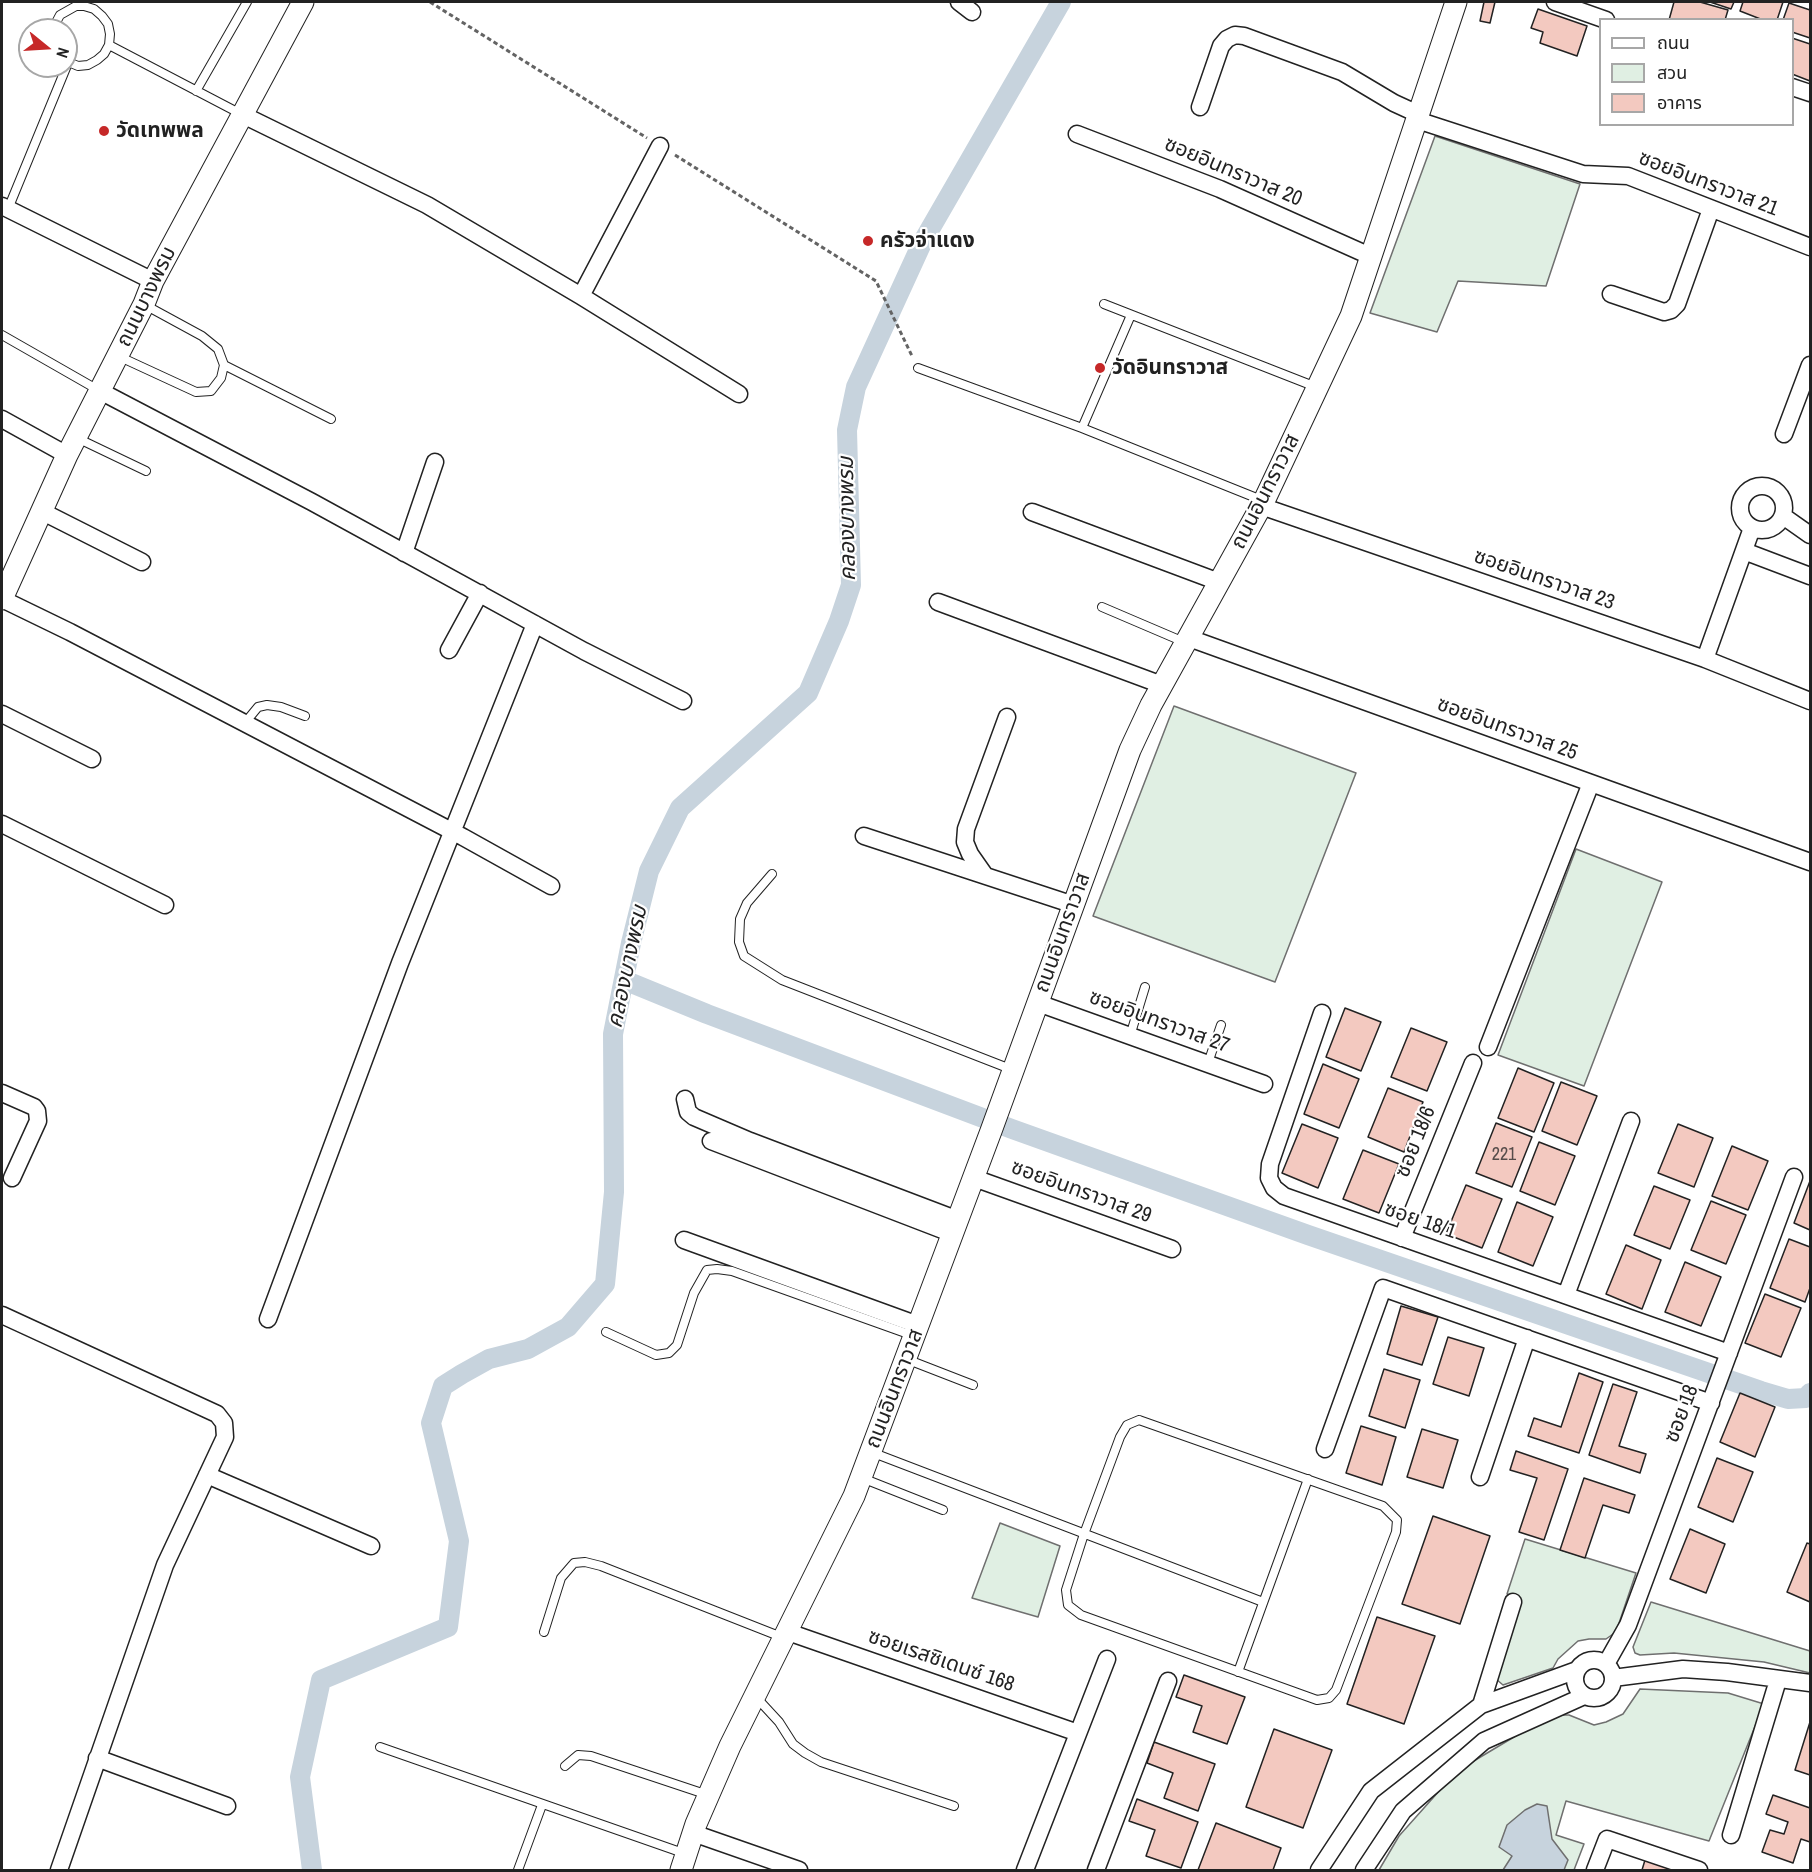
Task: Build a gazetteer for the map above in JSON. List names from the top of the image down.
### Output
{
  "streets": {
    "street": [
      "ซอยอินทราวาส 20",
      "ซอยอินทราวาส 21",
      "ถนนบางพรม",
      "ถนนอินทราวาส",
      "ซอยอินทราวาส 23",
      "ซอยอินทราวาส 25",
      "ซอยอินทราวาส 27",
      "ซอย 18/6",
      "ซอยอินทราวาส 29",
      "ซอย 18/1",
      "ซอย 18",
      "ซอยเรสซิเดนซ์ 168"
    ]
  },
  "crossings": [
    ["ซอยอินทราวาส 20", "ถนนอินทราวาส"],
    ["ซอยอินทราวาส 21", "ถนนอินทราวาส"],
    ["ถนนอินทราวาส", "ซอยอินทราวาส 23"],
    ["ถนนอินทราวาส", "ซอยอินทราวาส 25"],
    ["ถนนอินทราวาส", "ซอยอินทราวาส 27"],
    ["ถนนอินทราวาส", "ซอยอินทราวาส 29"],
    ["ถนนอินทราวาส", "ซอยเรสซิเดนซ์ 168"],
    ["ซอย 18/6", "ซอย 18/1"],
    ["ซอย 18/1", "ซอย 18"]
  ],
  "water": ["คลองบางพรม"],
  "places": ["วัดเทพพล", "ครัวจ่าแดง", "วัดอินทราวาส"],
  "house_numbers": ["221"],
  "legend": ["ถนน", "สวน", "อาคาร"],
  "north": "right"
}
